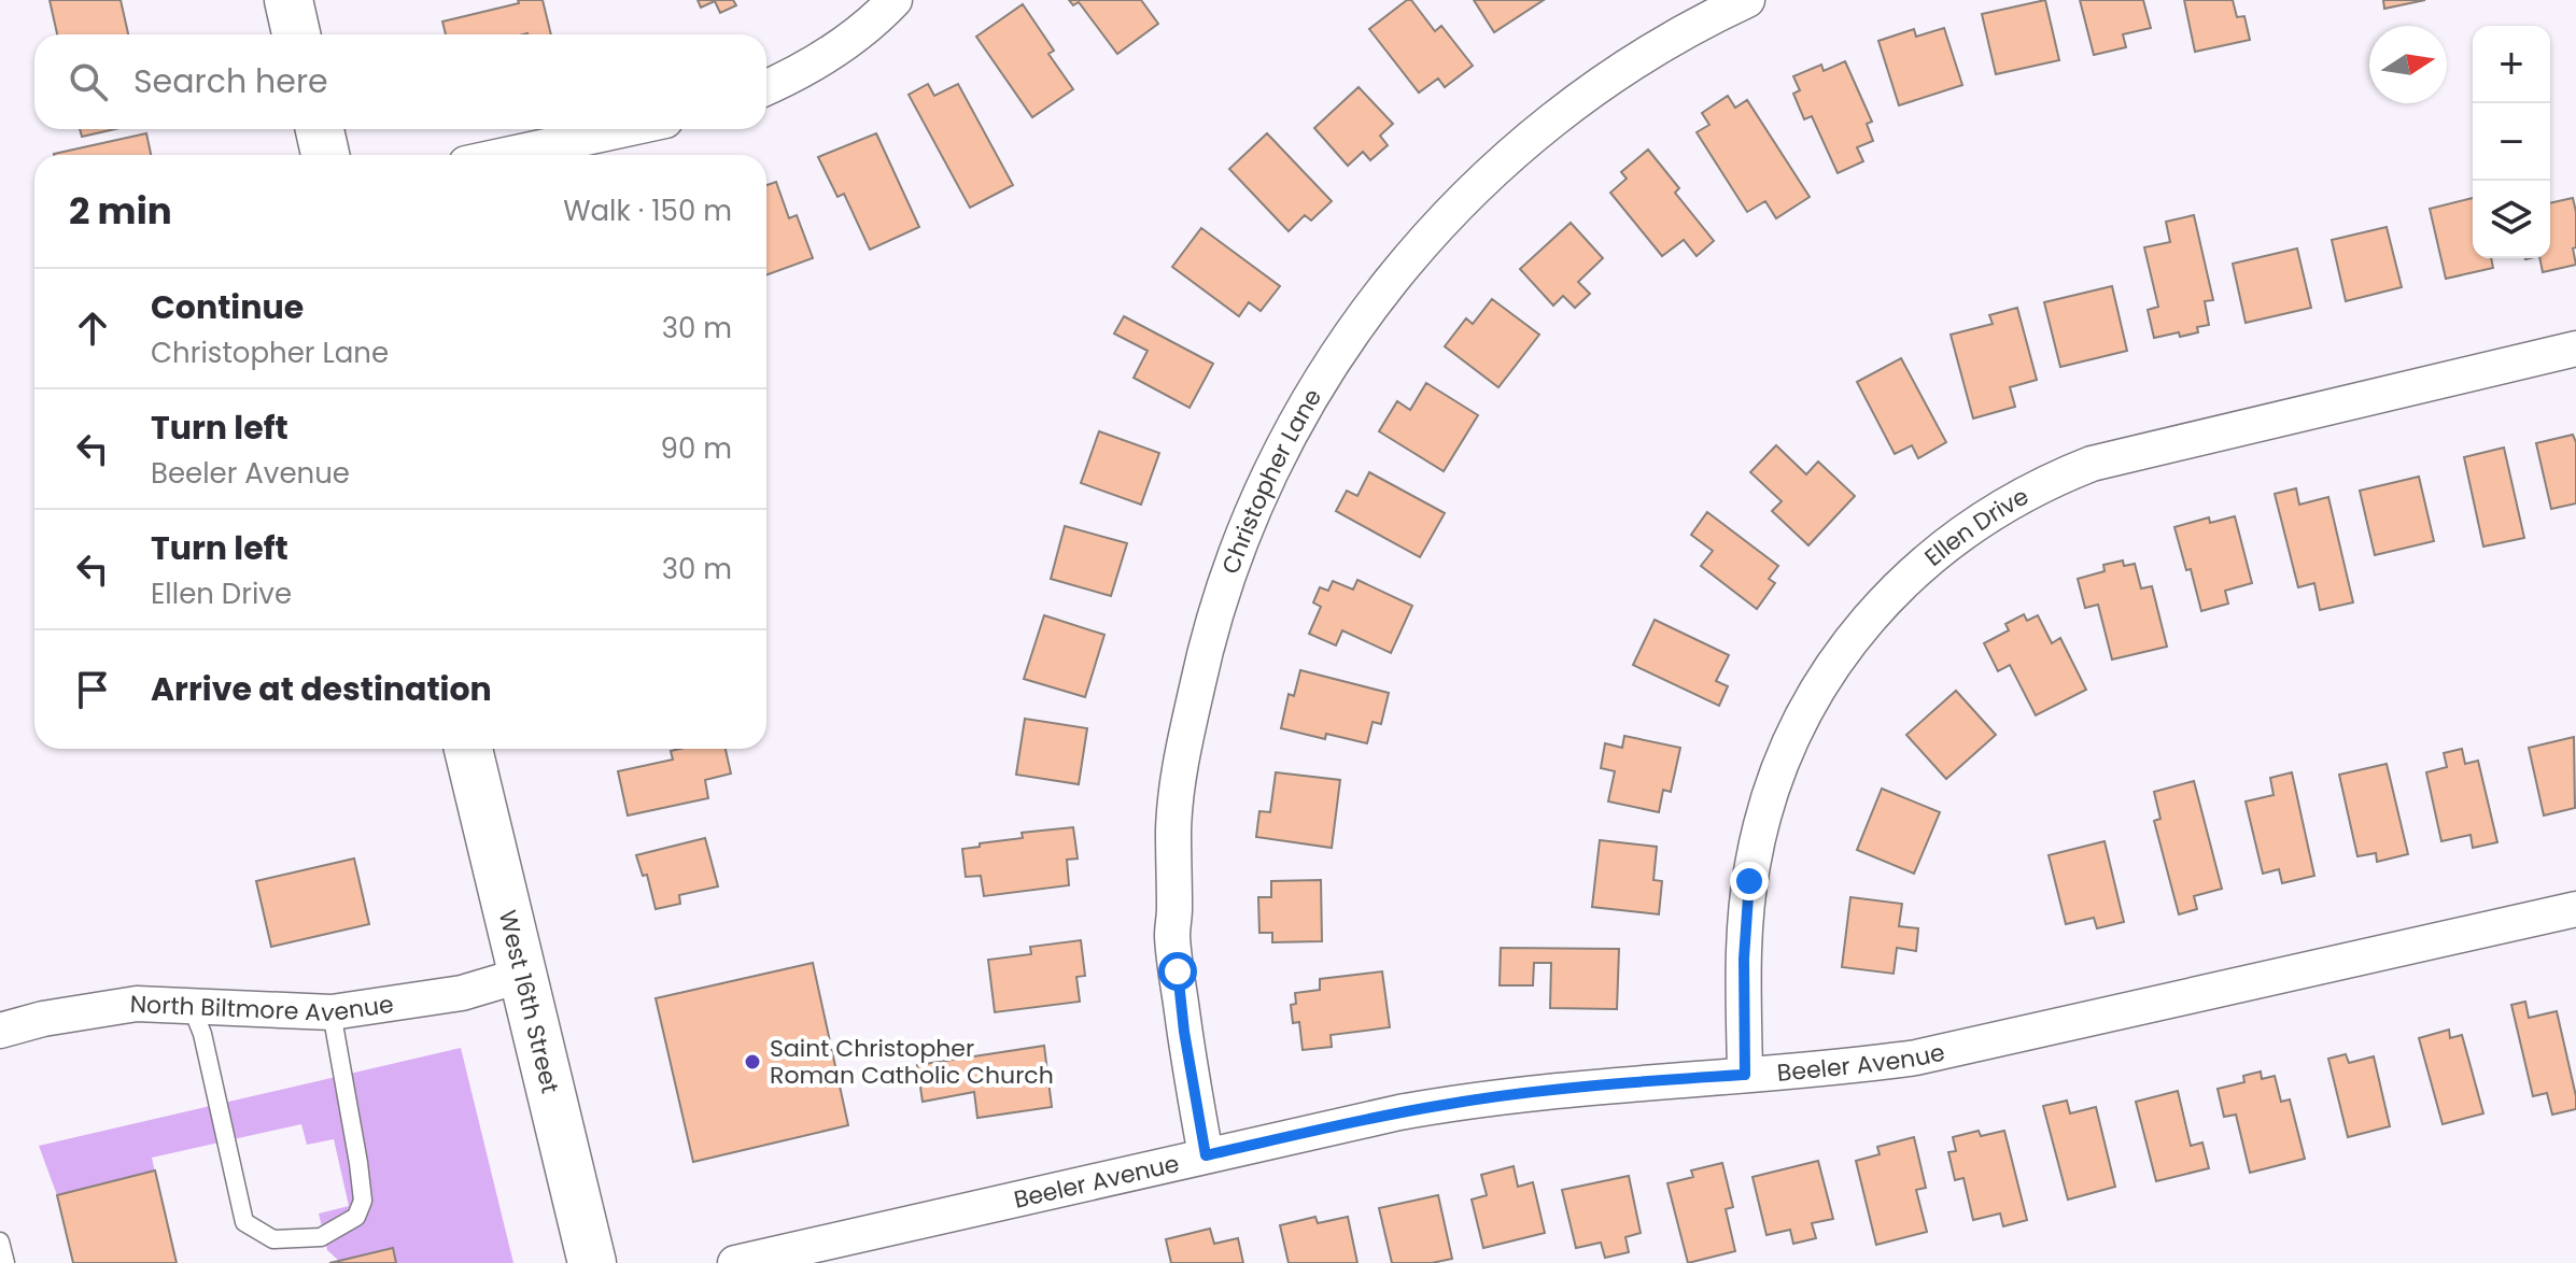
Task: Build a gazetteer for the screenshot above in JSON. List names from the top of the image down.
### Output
{
  "streets": {
    "street": [
      "Christopher Lane",
      "Ellen Drive",
      "West 16th Street",
      "North Biltmore Avenue",
      "Beeler Avenue"
    ]
  },
  "crossings": [
    ["Christopher Lane", "Beeler Avenue"],
    ["Ellen Drive", "Beeler Avenue"],
    ["West 16th Street", "North Biltmore Avenue"]
  ],
  "places": ["Saint Christopher Roman Catholic Church"],
  "north": "right",
  "page": {
    "map_buttons": ["+", "−"],
    "search": "Search here",
    "heading": ["2 min", "Walk · 150 m"],
    "list": [
      ["Continue", "Christopher Lane", "30 m"],
      ["Turn left", "Beeler Avenue", "90 m"],
      ["Turn left", "Ellen Drive", "30 m"],
      "Arrive at destination"
    ]
  }
}
